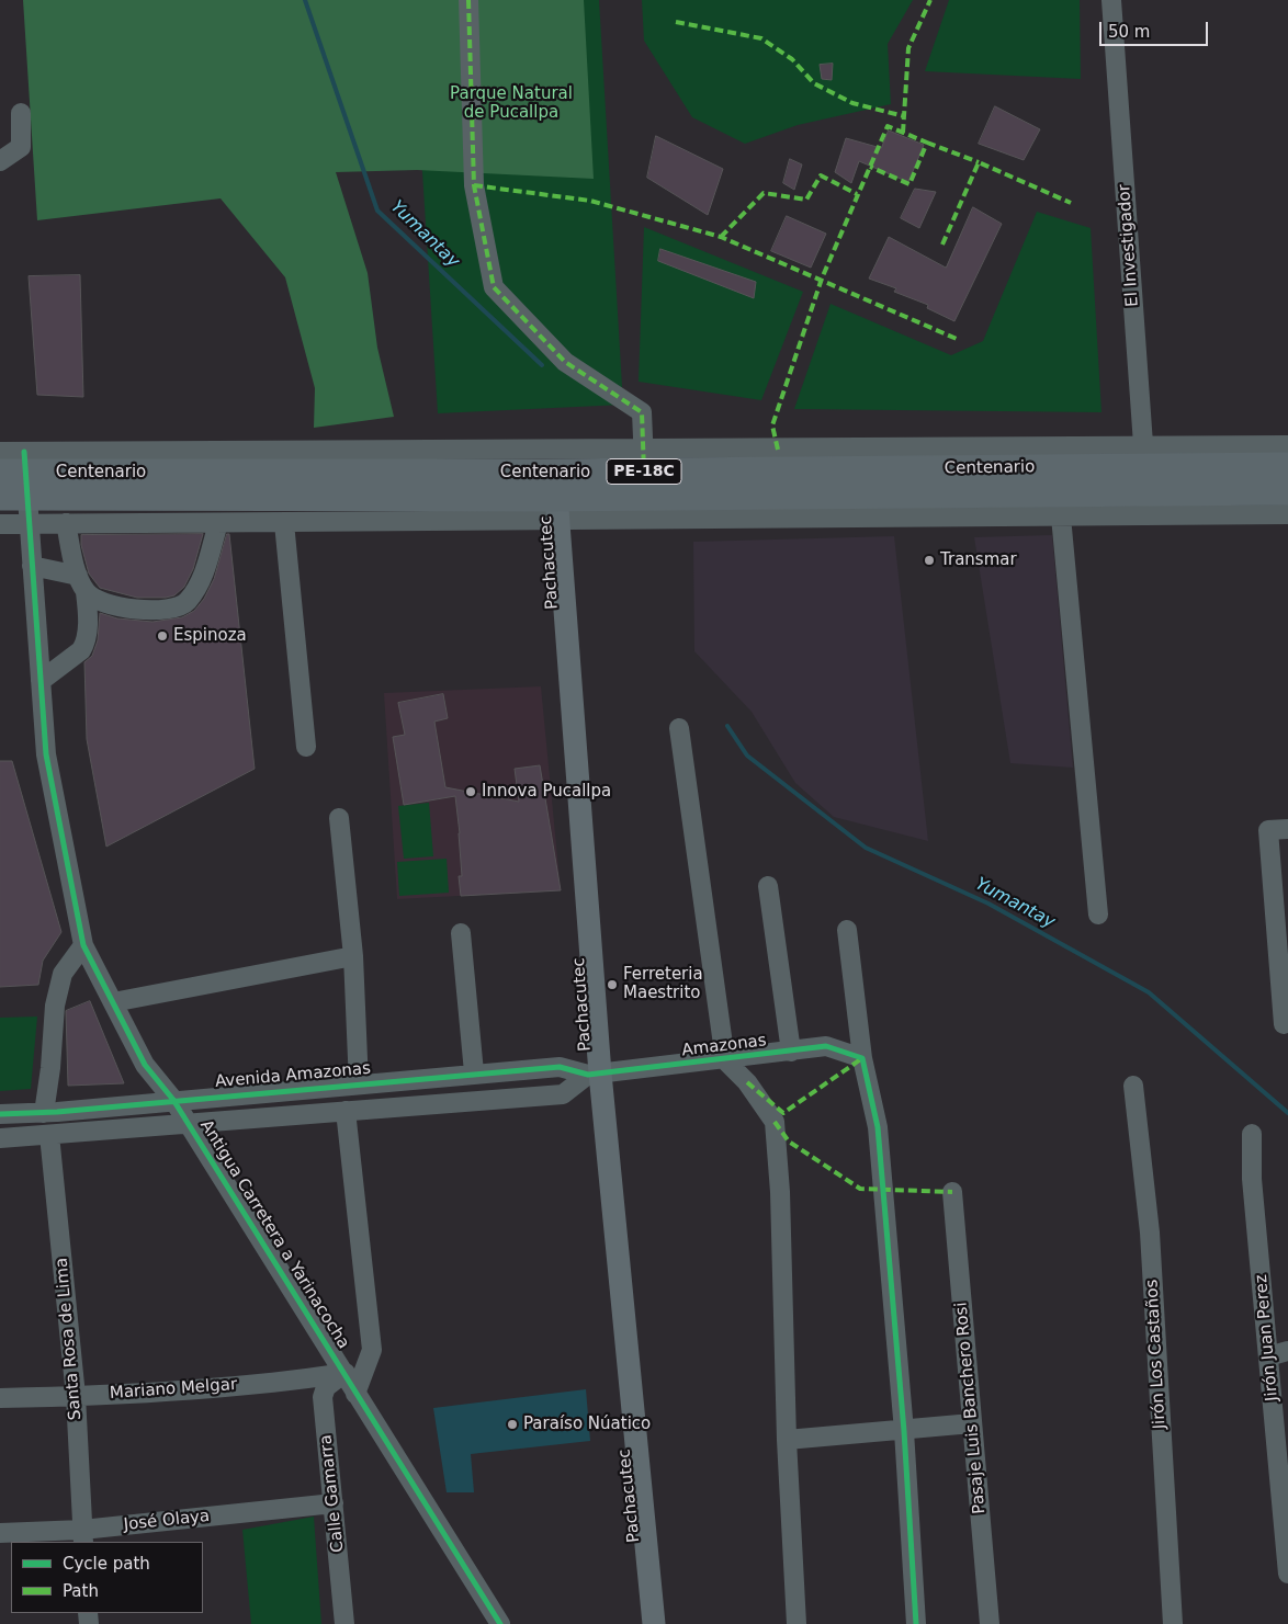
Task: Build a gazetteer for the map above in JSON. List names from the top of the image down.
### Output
{
  "streets": {
    "highway": ["Centenario", "PE-18C"],
    "main road": ["Pachacutec"],
    "street": [
      "El Investigador",
      "Amazonas",
      "Avenida Amazonas",
      "Antigua Carretera a Yarinacocha",
      "Jirón Juan Perez",
      "Santa Rosa de Lima",
      "Jirón Los Castaños",
      "Mariano Melgar",
      "Pasaje Luis Banchero Rosi",
      "Calle Gamarra",
      "José Olaya"
    ]
  },
  "crossings": [
    ["El Investigador", "Centenario"],
    ["Centenario", "Pachacutec"],
    ["Centenario", "Antigua Carretera a Yarinacocha"],
    ["Pachacutec", "Amazonas"],
    ["Pachacutec", "Avenida Amazonas"],
    ["Amazonas", "Avenida Amazonas"],
    ["Avenida Amazonas", "Antigua Carretera a Yarinacocha"],
    ["Antigua Carretera a Yarinacocha", "Mariano Melgar"],
    ["Antigua Carretera a Yarinacocha", "Calle Gamarra"],
    ["Santa Rosa de Lima", "Mariano Melgar"],
    ["Santa Rosa de Lima", "José Olaya"],
    ["Mariano Melgar", "Calle Gamarra"],
    ["Calle Gamarra", "José Olaya"]
  ],
  "water": ["Yumantay"],
  "parks": ["Parque Natural de Pucallpa"],
  "places": [
    "Transmar",
    "Espinoza",
    "Innova Pucallpa",
    "Ferreteria Maestrito",
    "Paraíso Núatico"
  ],
  "legend": ["Cycle path", "Path"],
  "scale_bar": "50 m"
}
